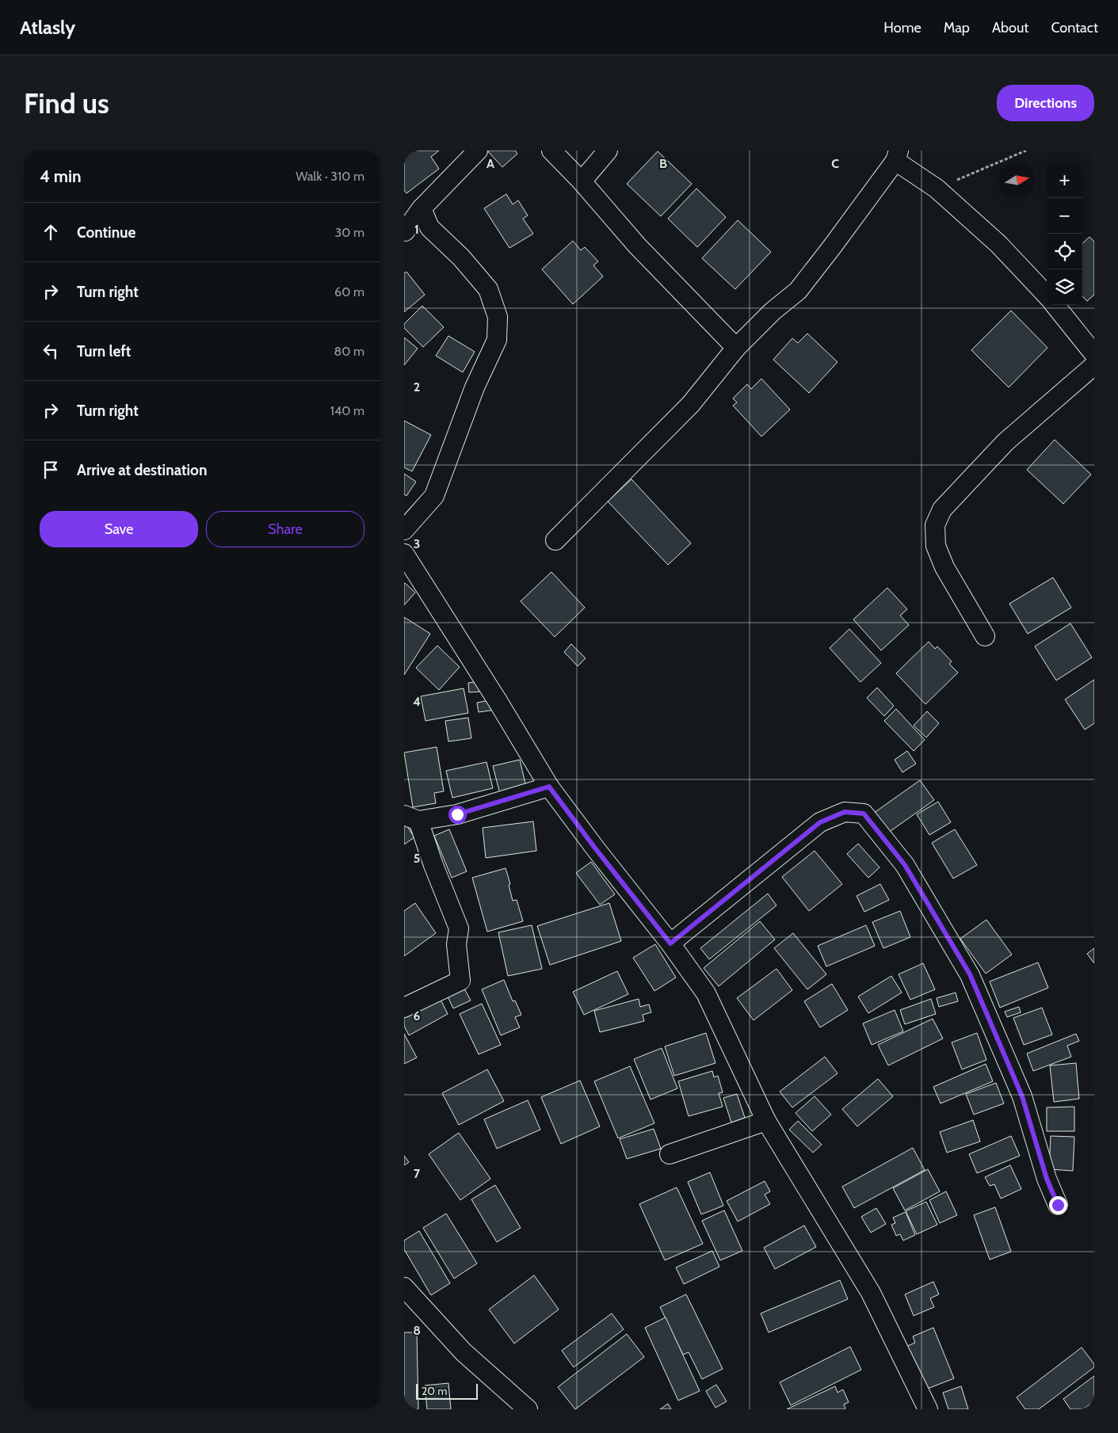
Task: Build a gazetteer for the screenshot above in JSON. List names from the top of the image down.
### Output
{
  "scale_bar": "20 m",
  "north": "right",
  "page": {
    "header": "Atlasly",
    "nav": [
      "Home",
      "Map",
      "About",
      "Contact"
    ],
    "buttons": [
      "Directions",
      ["Save", "Share"]
    ],
    "title": "Find us",
    "heading": ["4 min", "Walk · 310 m"],
    "map_buttons": ["+", "−"],
    "list": [
      ["Continue", "30 m"],
      ["Turn right", "60 m"],
      ["Turn left", "80 m"],
      ["Turn right", "140 m"],
      "Arrive at destination"
    ],
    "scale": "20 m"
  },
  "grid": {
    "columns": ["A", "B", "C"],
    "rows": [
      "1",
      "2",
      "3",
      "4",
      "5",
      "6",
      "7",
      "8"
    ]
  }
}
